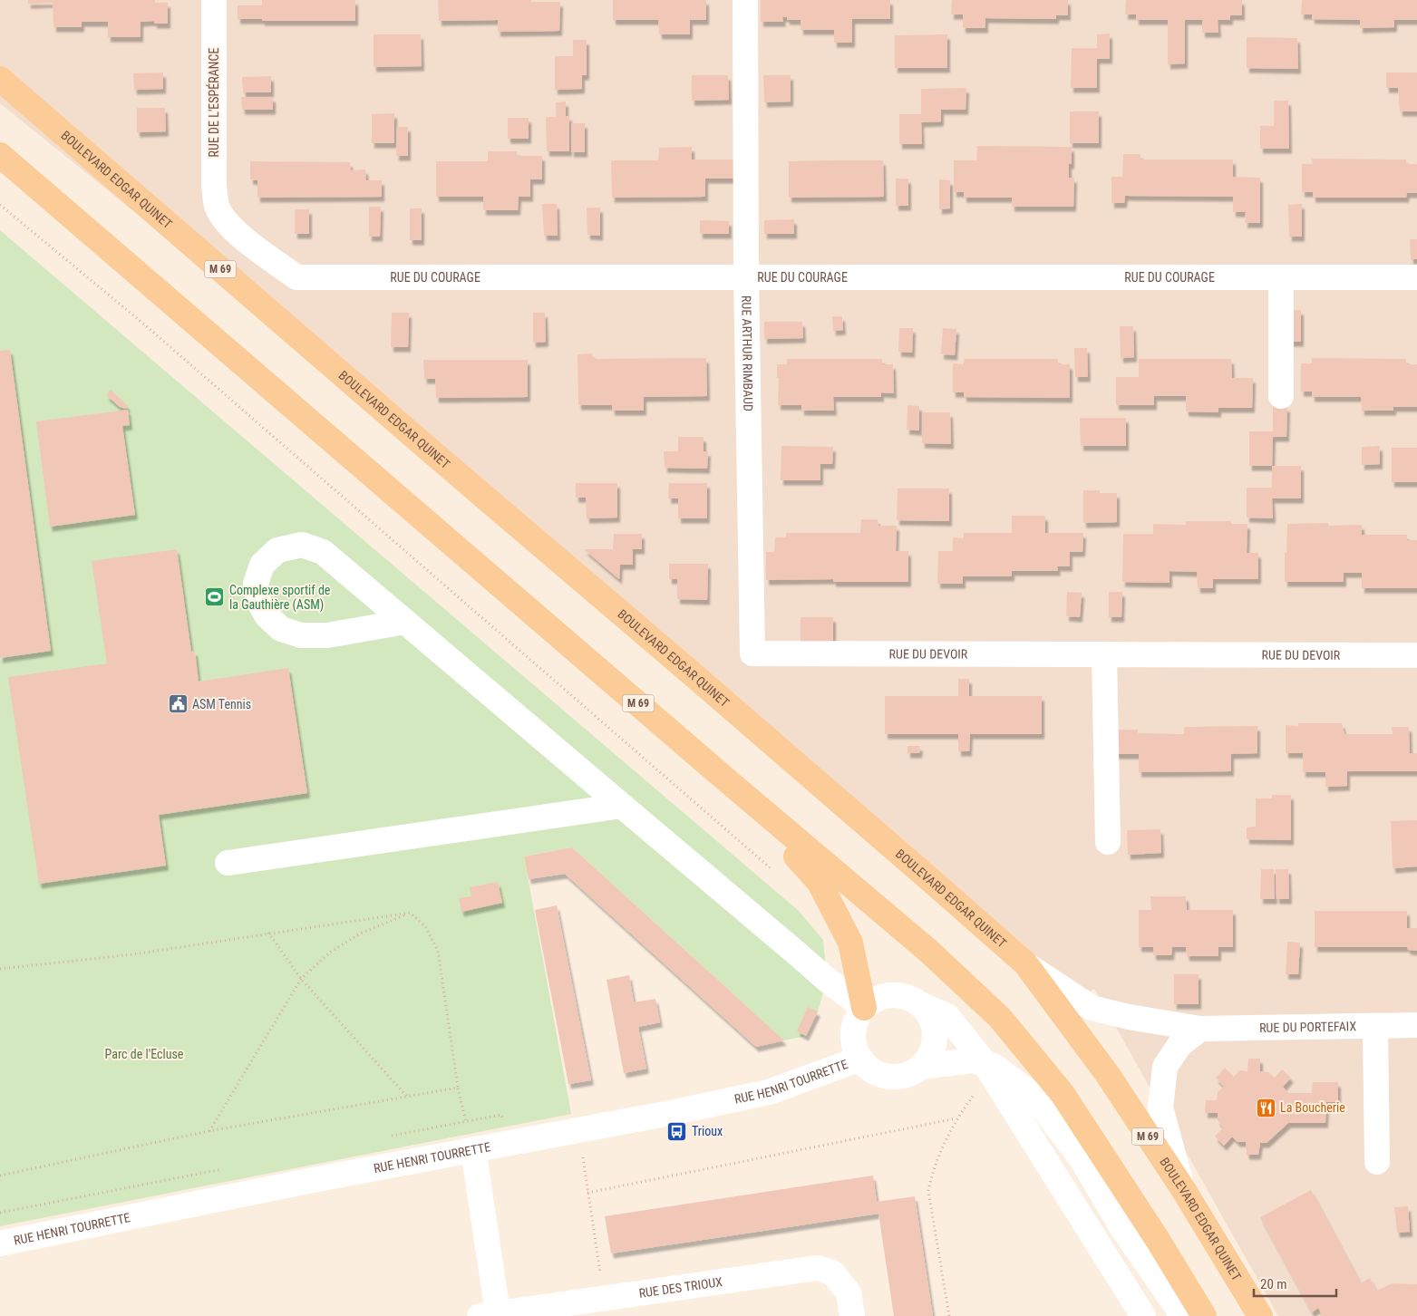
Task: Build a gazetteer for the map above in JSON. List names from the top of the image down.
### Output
{
  "streets": {
    "main road": ["BOULEVARD EDGAR QUINET", "M 69"],
    "street": [
      "RUE DE L'ESPÉRANCE",
      "RUE DU COURAGE",
      "RUE ARTHUR RIMBAUD",
      "RUE DU DEVOIR",
      "RUE DU PORTEFAIX",
      "RUE HENRI TOURRETTE",
      "RUE DES TRIOUX"
    ]
  },
  "crossings": [
    ["RUE DE L'ESPÉRANCE", "RUE DU COURAGE"],
    ["BOULEVARD EDGAR QUINET", "RUE DU PORTEFAIX"],
    ["RUE DU COURAGE", "RUE ARTHUR RIMBAUD"],
    ["RUE ARTHUR RIMBAUD", "RUE DU DEVOIR"]
  ],
  "parks": ["Parc de l'Ecluse"],
  "places": {
    "sports": ["Complexe sportif de la Gauthière (ASM)"],
    "public building": ["ASM Tennis"],
    "restaurant": ["La Boucherie"],
    "bus stop": ["Trioux"]
  },
  "scale_bar": "20 m"
}
